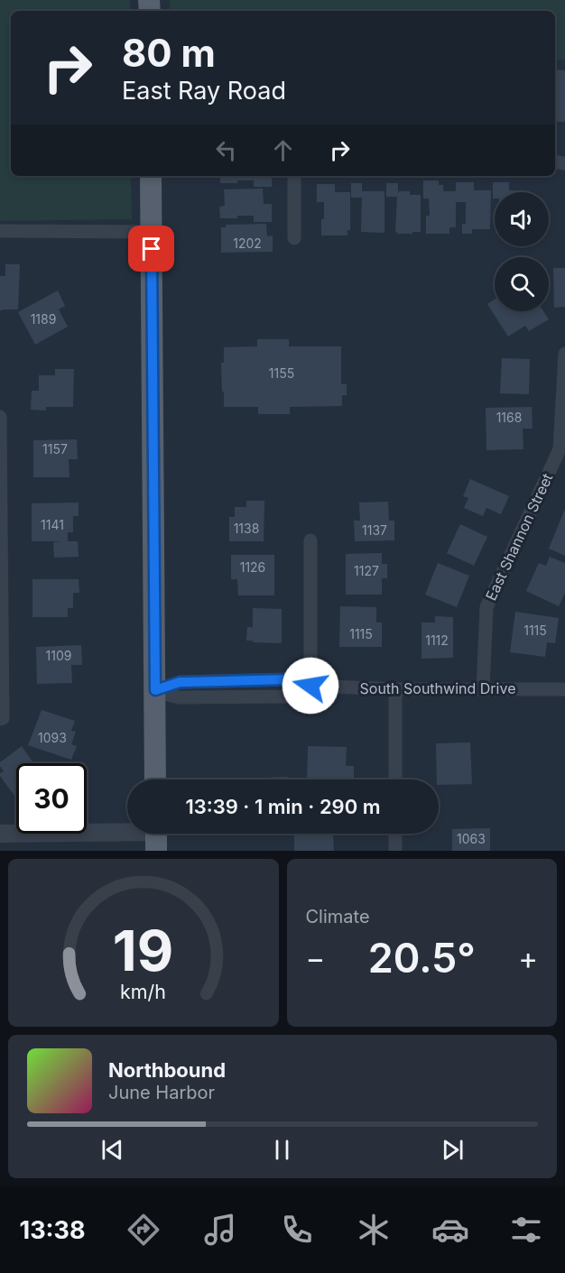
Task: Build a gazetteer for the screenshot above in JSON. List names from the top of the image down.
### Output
{
  "streets": {
    "street": ["East Shannon Street", "South Southwind Drive"]
  },
  "crossings": [
    ["East Shannon Street", "South Southwind Drive"]
  ],
  "house_numbers": [
    "1202",
    "1189",
    "1155",
    "1168",
    "1157",
    "1141",
    "1138",
    "1137",
    "1126",
    "1127",
    "1115",
    "1115",
    "1112",
    "1109",
    "1093",
    "1063"
  ],
  "page": {
    "turn": ["80 m", "East Ray Road"],
    "limit": "30",
    "trip": "13:39 · 1 min · 290 m",
    "tile": "Climate",
    "heat": ["−", "20.5°", "+"],
    "song": ["Northbound", "June Harbor"],
    "tabs": "13:38",
    "gauge": ["19", "km/h"]
  }
}
